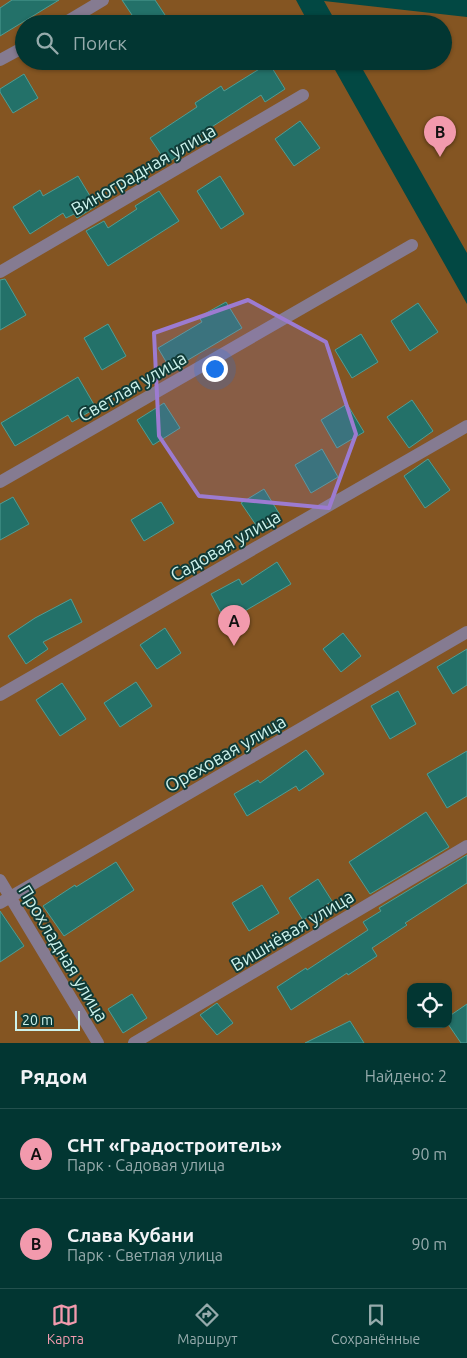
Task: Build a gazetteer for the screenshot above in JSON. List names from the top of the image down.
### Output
{
  "streets": {
    "street": [
      "Виноградная улица",
      "Светлая улица",
      "Садовая улица",
      "Ореховая улица",
      "Вишнёвая улица",
      "Прохладная улица"
    ]
  },
  "crossings": [
    ["Ореховая улица", "Прохладная улица"]
  ],
  "scale_bar": "20 m",
  "page": {
    "search": "Поиск",
    "pins": ["B", "A"],
    "scale": "20 m",
    "heading": ["Рядом", "Найдено: 2"],
    "list": [
      {
        "mark": "A",
        "name": "СНТ «Градостроитель»",
        "note": "Парк · Садовая улица",
        "value": "90 m"
      },
      {
        "mark": "B",
        "name": "Слава Кубани",
        "note": "Парк · Светлая улица",
        "value": "90 m"
      }
    ],
    "nav": ["Карта", "Маршрут", "Сохранённые"]
  }
}
